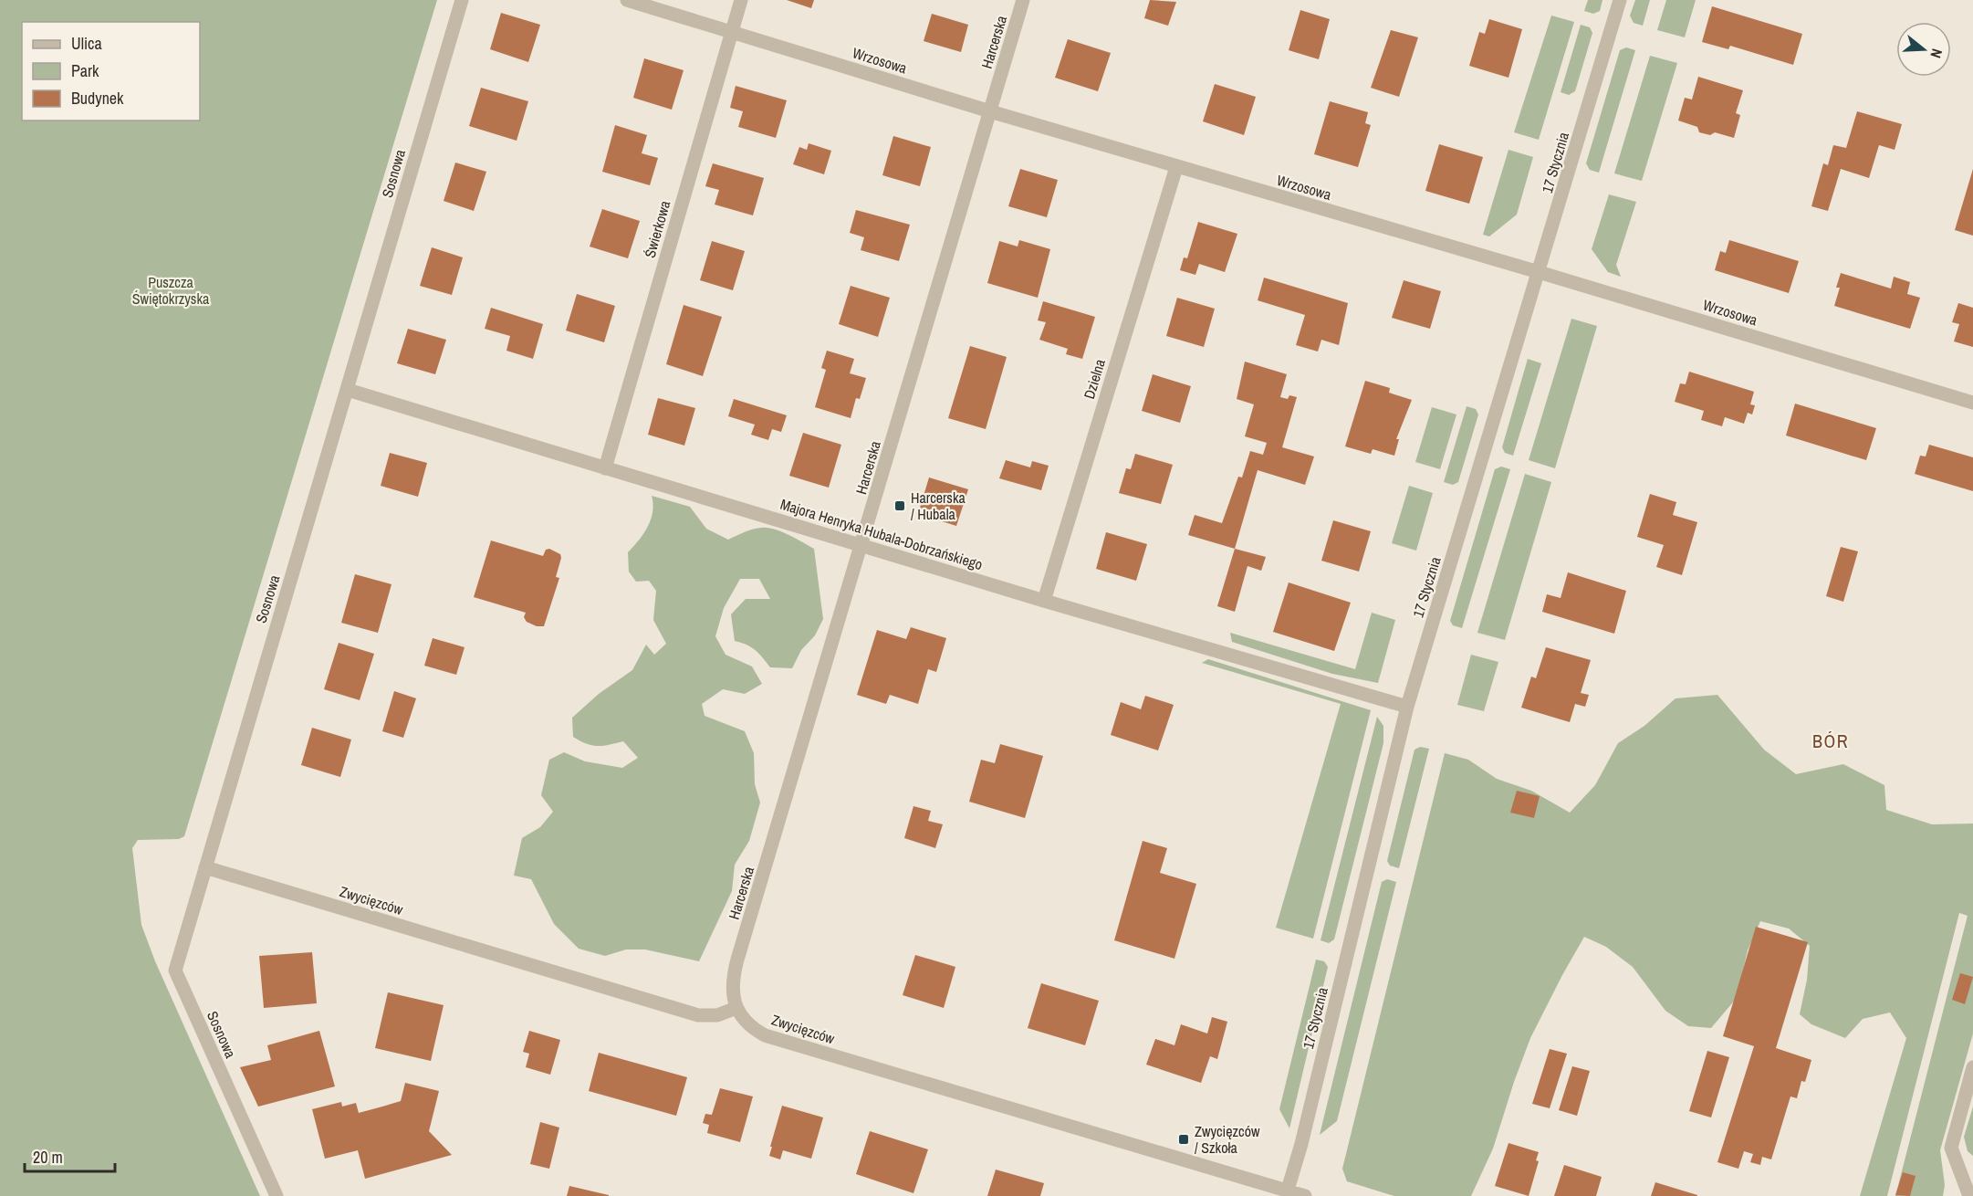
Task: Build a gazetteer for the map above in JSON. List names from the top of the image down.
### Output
{
  "streets": {
    "street": [
      "Harcerska",
      "Wrzosowa",
      "17 Stycznia",
      "Sosnowa",
      "Świerkowa",
      "Dzielna",
      "Majora Henryka Hubala-Dobrzańskiego",
      "Zwycięzców"
    ]
  },
  "crossings": [
    ["Harcerska", "Wrzosowa"],
    ["Harcerska", "Majora Henryka Hubala-Dobrzańskiego"],
    ["Harcerska", "Zwycięzców"],
    ["Wrzosowa", "17 Stycznia"],
    ["Wrzosowa", "Świerkowa"],
    ["Wrzosowa", "Dzielna"],
    ["17 Stycznia", "Majora Henryka Hubala-Dobrzańskiego"],
    ["17 Stycznia", "Zwycięzców"],
    ["Sosnowa", "Majora Henryka Hubala-Dobrzańskiego"],
    ["Sosnowa", "Zwycięzców"],
    ["Świerkowa", "Majora Henryka Hubala-Dobrzańskiego"],
    ["Dzielna", "Majora Henryka Hubala-Dobrzańskiego"]
  ],
  "districts": ["BÓR"],
  "parks": ["Puszcza Świętokrzyska"],
  "places": {
    "transit": ["Harcerska / Hubala", "Zwycięzców / Szkoła"]
  },
  "legend": ["Ulica", "Park", "Budynek"],
  "scale_bar": "20 m",
  "north": "right"
}
